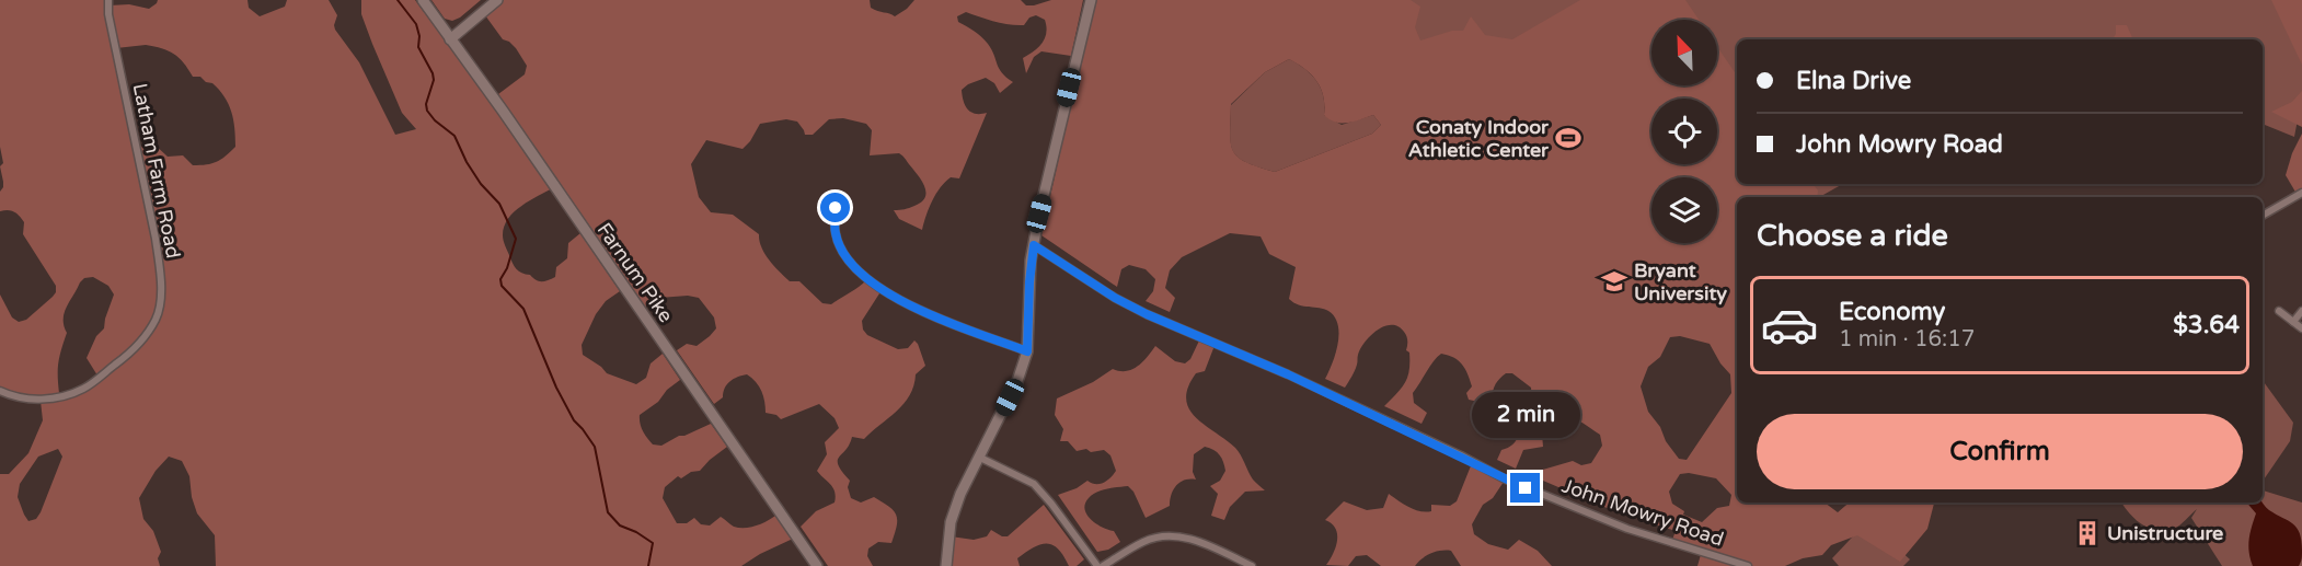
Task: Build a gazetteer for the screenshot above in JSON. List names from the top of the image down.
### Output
{
  "streets": {
    "main road": ["Farnum Pike"],
    "street": ["Latham Farm Road", "John Mowry Road"]
  },
  "places": {
    "sports": ["Conaty Indoor Athletic Center"],
    "school or university": ["Bryant University"],
    "building": ["Unistructure"]
  },
  "north": "top left",
  "page": {
    "banner": ["Elna Drive", "John Mowry Road"],
    "heading": "Choose a ride",
    "list": [
      {
        "name": "Economy",
        "note": "1 min · 16:17",
        "value": "$3.64"
      }
    ],
    "bubble": "2 min",
    "buttons": "Confirm"
  }
}
